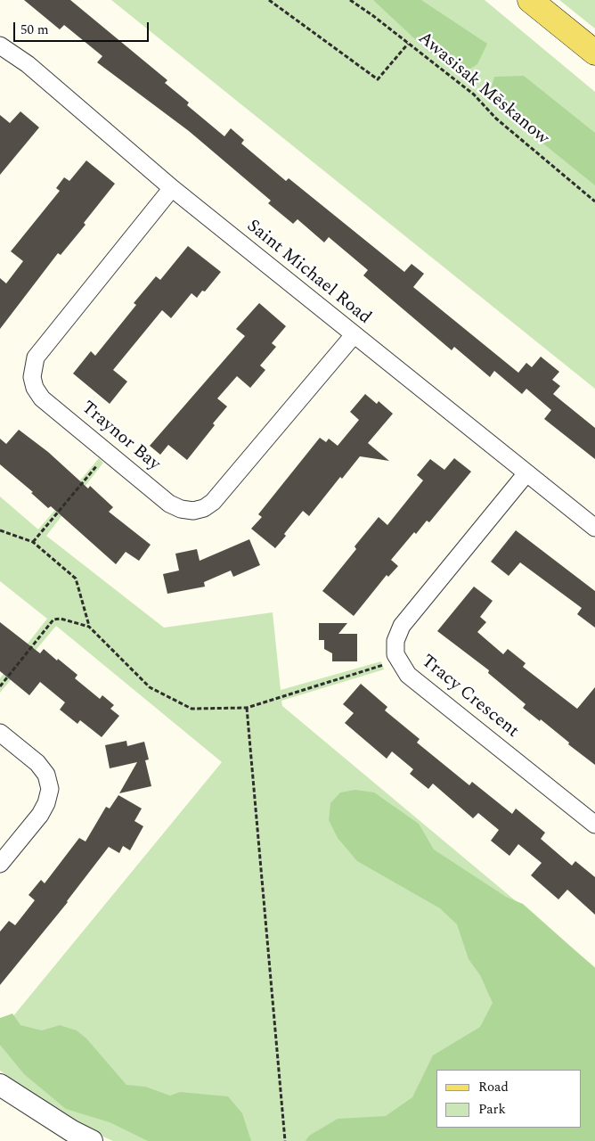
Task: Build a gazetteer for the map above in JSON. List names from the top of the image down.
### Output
{
  "streets": {
    "street": ["Saint Michael Road", "Traynor Bay", "Tracy Crescent"],
    "path": ["Awasisak Mēskanow"]
  },
  "crossings": [
    ["Saint Michael Road", "Traynor Bay"],
    ["Saint Michael Road", "Tracy Crescent"]
  ],
  "legend": ["Road", "Park"],
  "scale_bar": "50 m"
}
